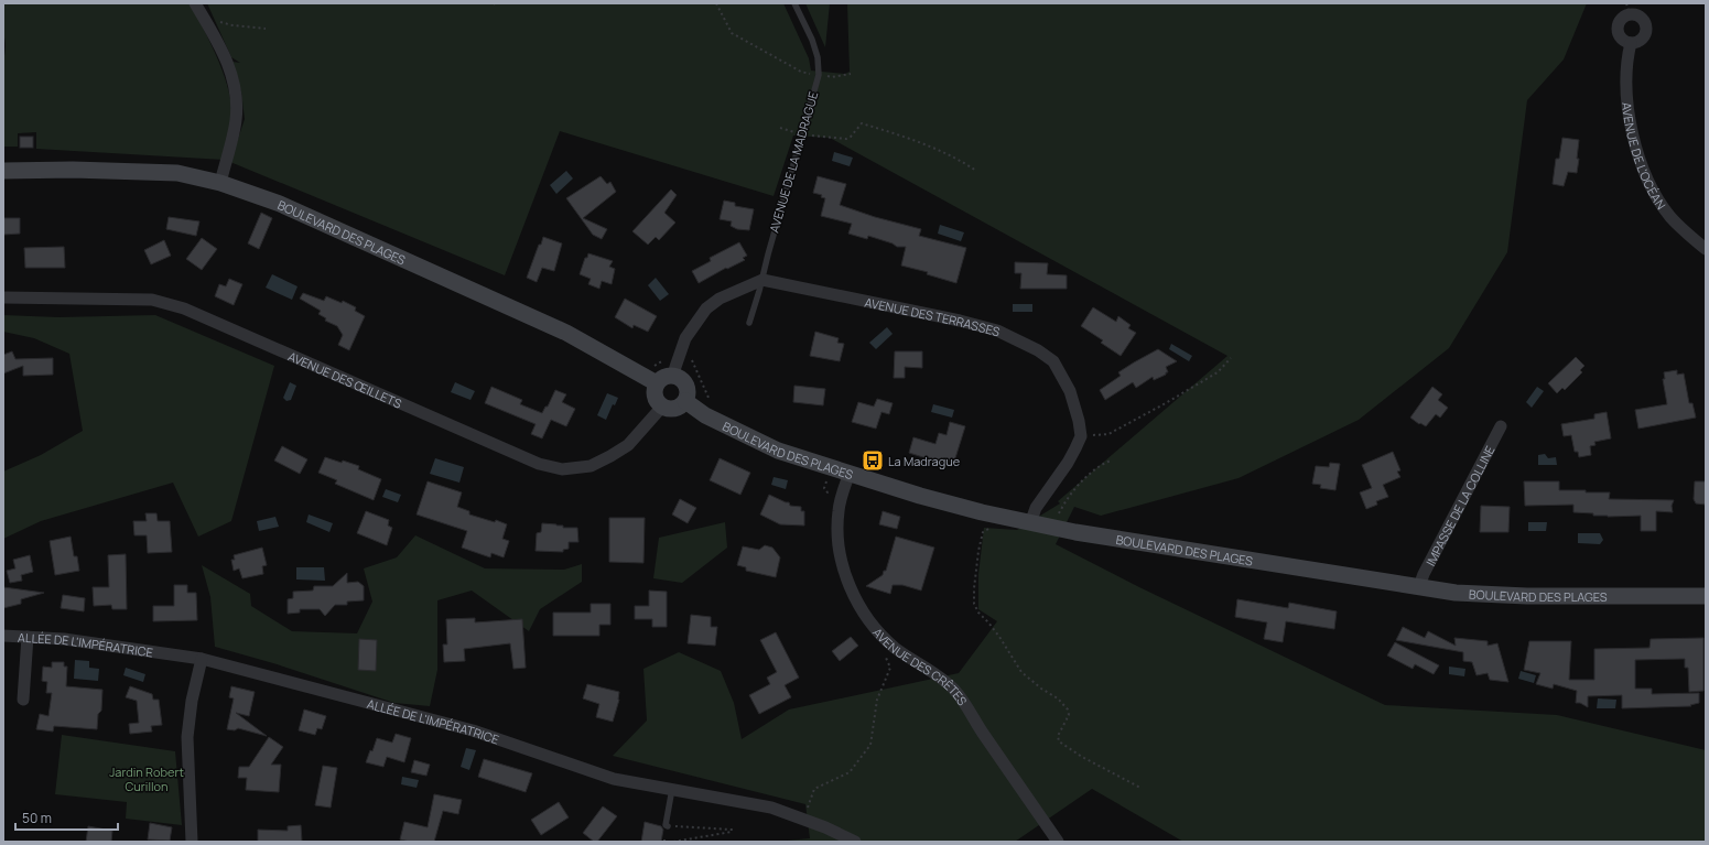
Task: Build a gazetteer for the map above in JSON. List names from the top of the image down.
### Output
{
  "streets": {
    "main road": ["BOULEVARD DES PLAGES"],
    "street": [
      "AVENUE DE L'OCÉAN",
      "AVENUE DES TERRASSES",
      "AVENUE DES ŒILLETS",
      "IMPASSE DE LA COLLINE",
      "ALLÉE DE L'IMPÉRATRICE",
      "AVENUE DES CRÊTES"
    ],
    "lane": ["AVENUE DE LA MADRAGUE"]
  },
  "crossings": [
    ["AVENUE DE LA MADRAGUE", "AVENUE DES TERRASSES"],
    ["BOULEVARD DES PLAGES", "AVENUE DES ŒILLETS"],
    ["BOULEVARD DES PLAGES", "IMPASSE DE LA COLLINE"],
    ["BOULEVARD DES PLAGES", "AVENUE DES CRÊTES"]
  ],
  "parks": ["Jardin Robert Curillon"],
  "places": {
    "bus stop": ["La Madrague"]
  },
  "scale_bar": "50 m"
}
